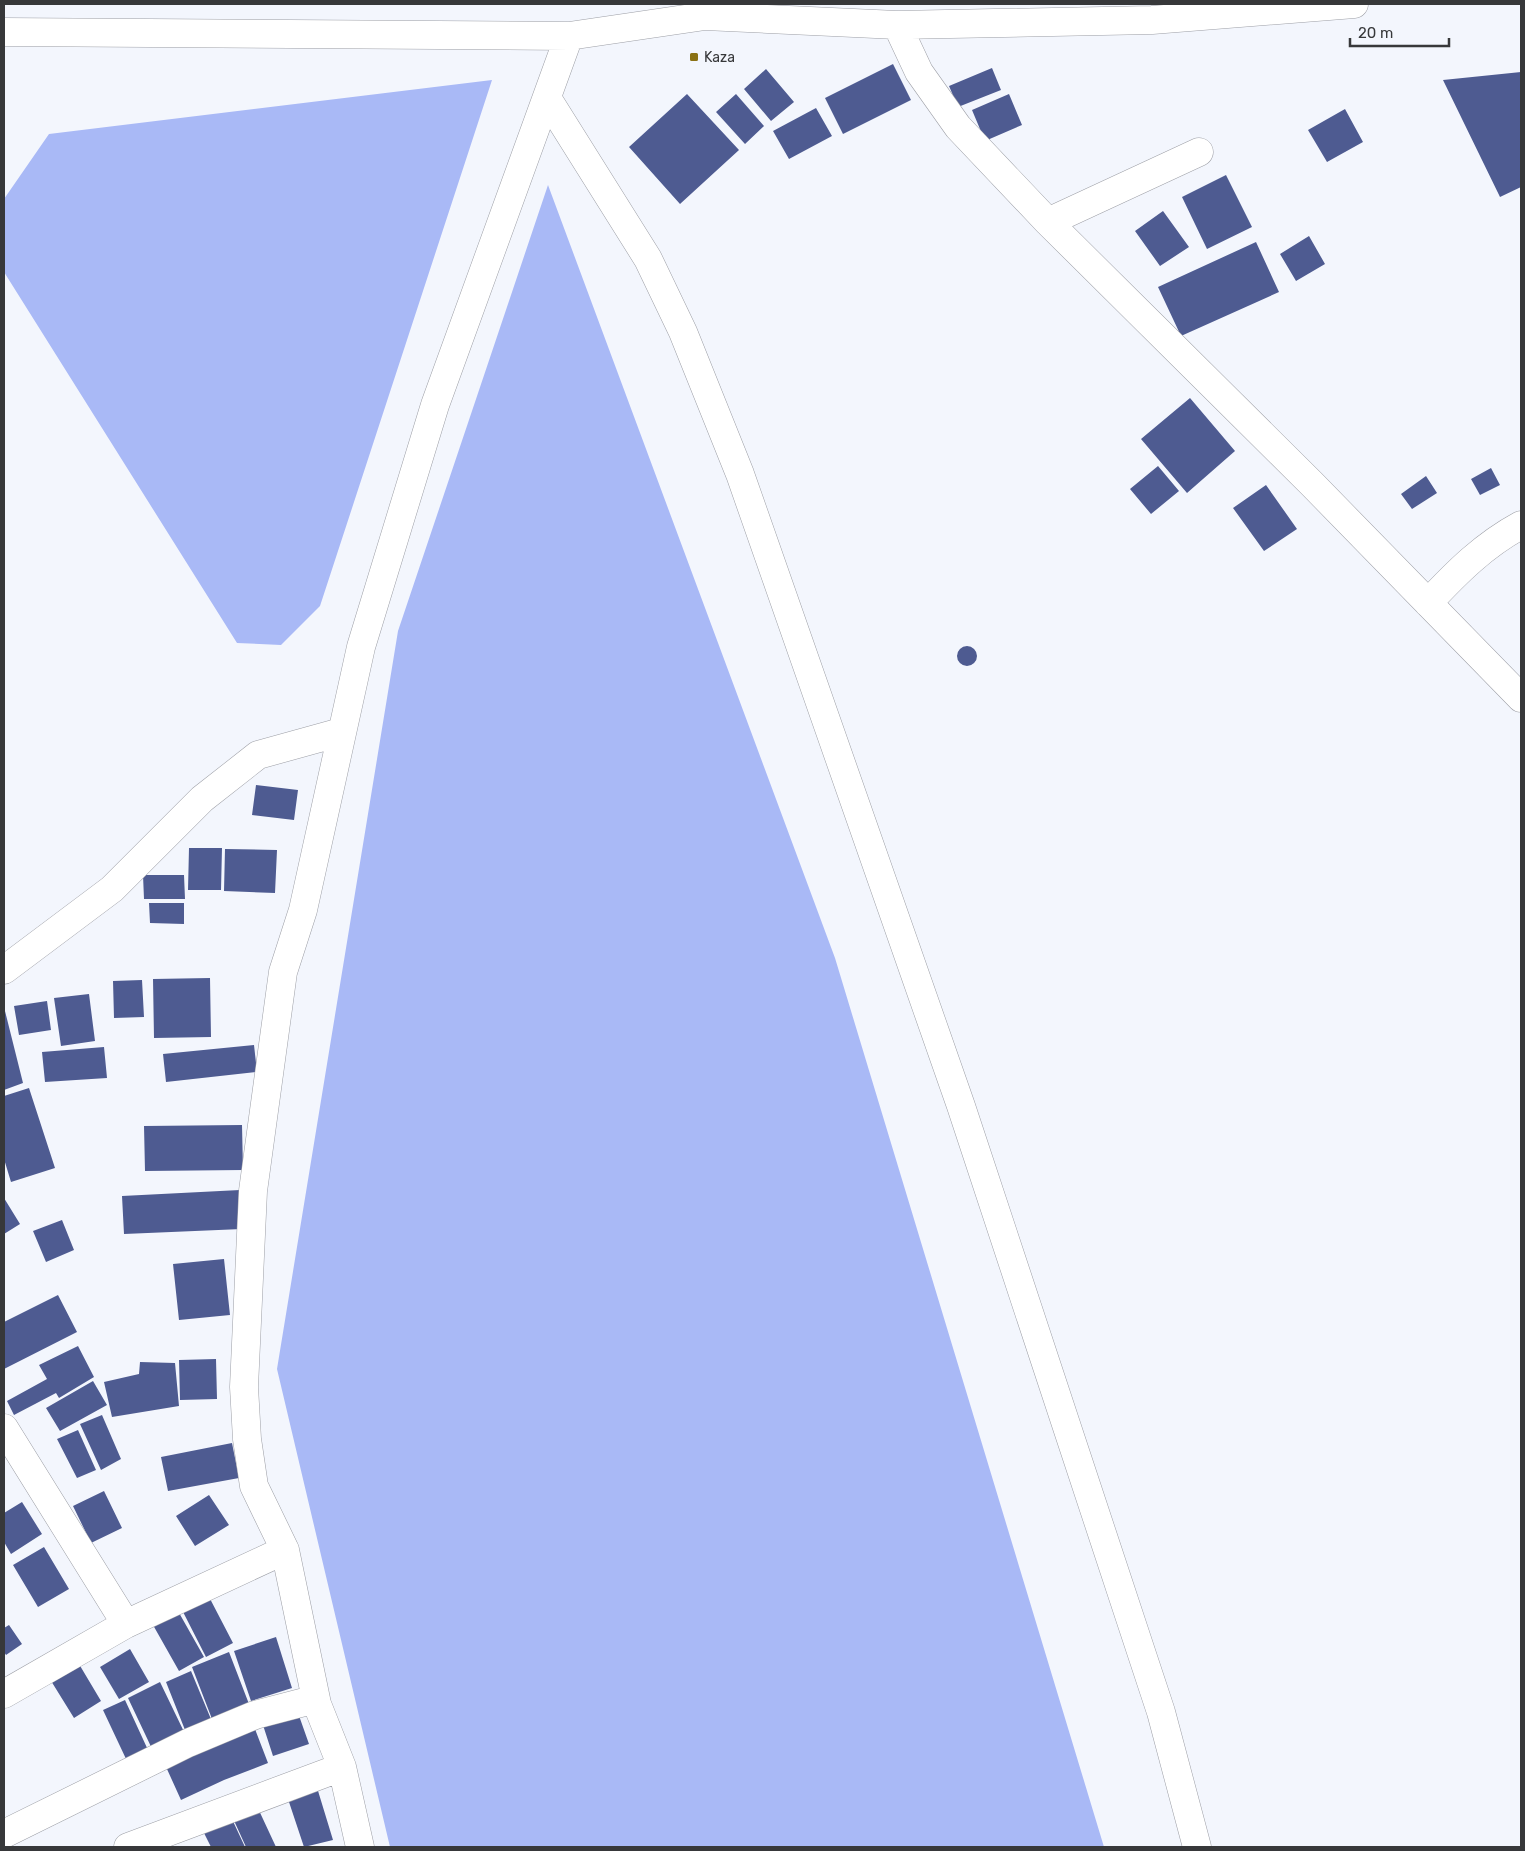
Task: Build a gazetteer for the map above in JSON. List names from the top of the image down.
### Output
{
  "places": {
    "transit": ["Kaza"]
  },
  "scale_bar": "20 m"
}
